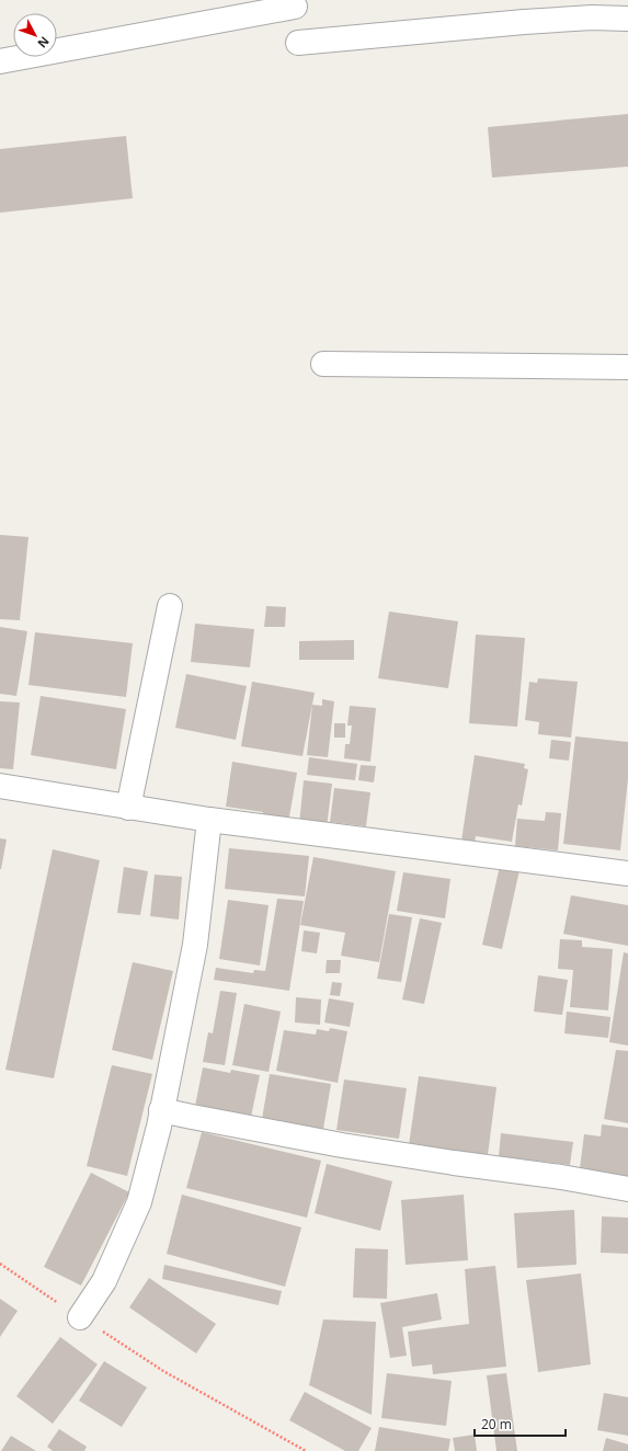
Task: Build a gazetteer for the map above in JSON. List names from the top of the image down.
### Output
{
  "scale_bar": "20 m",
  "north": "bottom right"
}
